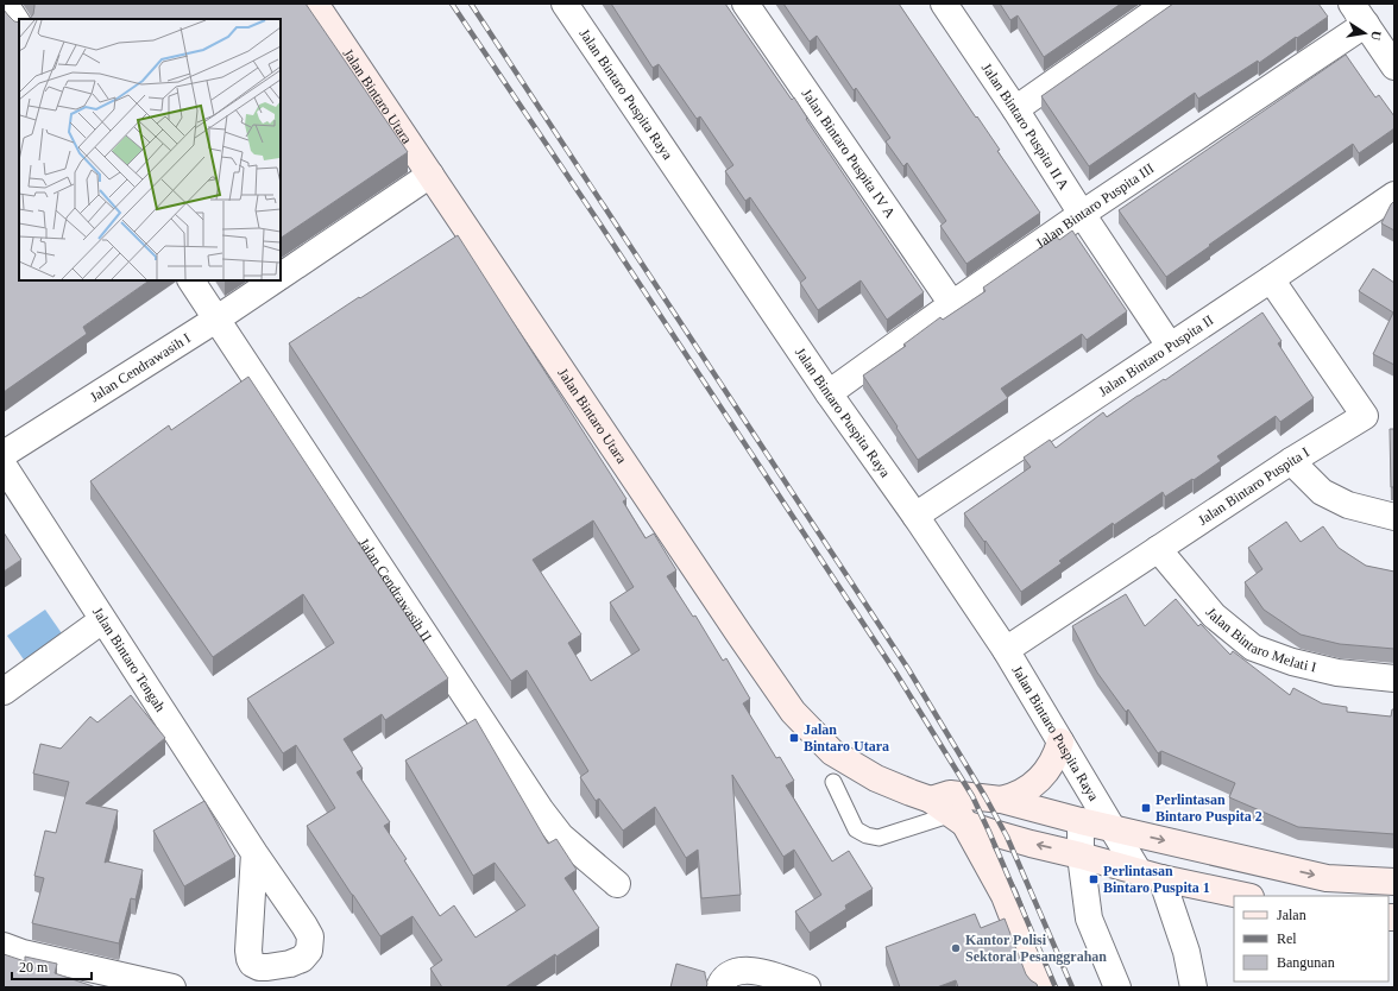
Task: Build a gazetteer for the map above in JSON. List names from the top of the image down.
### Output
{
  "streets": {
    "main road": ["Jalan Bintaro Puspita Raya", "Jalan Bintaro Utara"],
    "street": [
      "Jalan Bintaro Puspita II A",
      "Jalan Bintaro Puspita IV A",
      "Jalan Bintaro Puspita III",
      "Jalan Bintaro Puspita II",
      "Jalan Cendrawasih I",
      "Jalan Bintaro Puspita I",
      "Jalan Cendrawasih II",
      "Jalan Bintaro Melati I",
      "Jalan Bintaro Tengah"
    ]
  },
  "crossings": [
    ["Jalan Bintaro Puspita Raya", "Jalan Bintaro Utara"],
    ["Jalan Bintaro Puspita Raya", "Jalan Bintaro Puspita III"],
    ["Jalan Bintaro Puspita Raya", "Jalan Bintaro Puspita II"],
    ["Jalan Bintaro Puspita Raya", "Jalan Bintaro Puspita I"],
    ["Jalan Bintaro Puspita II A", "Jalan Bintaro Puspita III"],
    ["Jalan Bintaro Puspita II A", "Jalan Bintaro Puspita II"],
    ["Jalan Bintaro Puspita IV A", "Jalan Bintaro Puspita III"],
    ["Jalan Bintaro Puspita II", "Jalan Bintaro Puspita I"],
    ["Jalan Cendrawasih I", "Jalan Cendrawasih II"],
    ["Jalan Bintaro Puspita I", "Jalan Bintaro Melati I"]
  ],
  "places": {
    "transit": ["Jalan Bintaro Utara", "Perlintasan Bintaro Puspita 2", "Perlintasan Bintaro Puspita 1"],
    "other": ["Kantor Polisi Sektoral Pesanggrahan"]
  },
  "legend": ["Jalan", "Rel", "Bangunan"],
  "scale_bar": "20 m",
  "north": "right"
}
